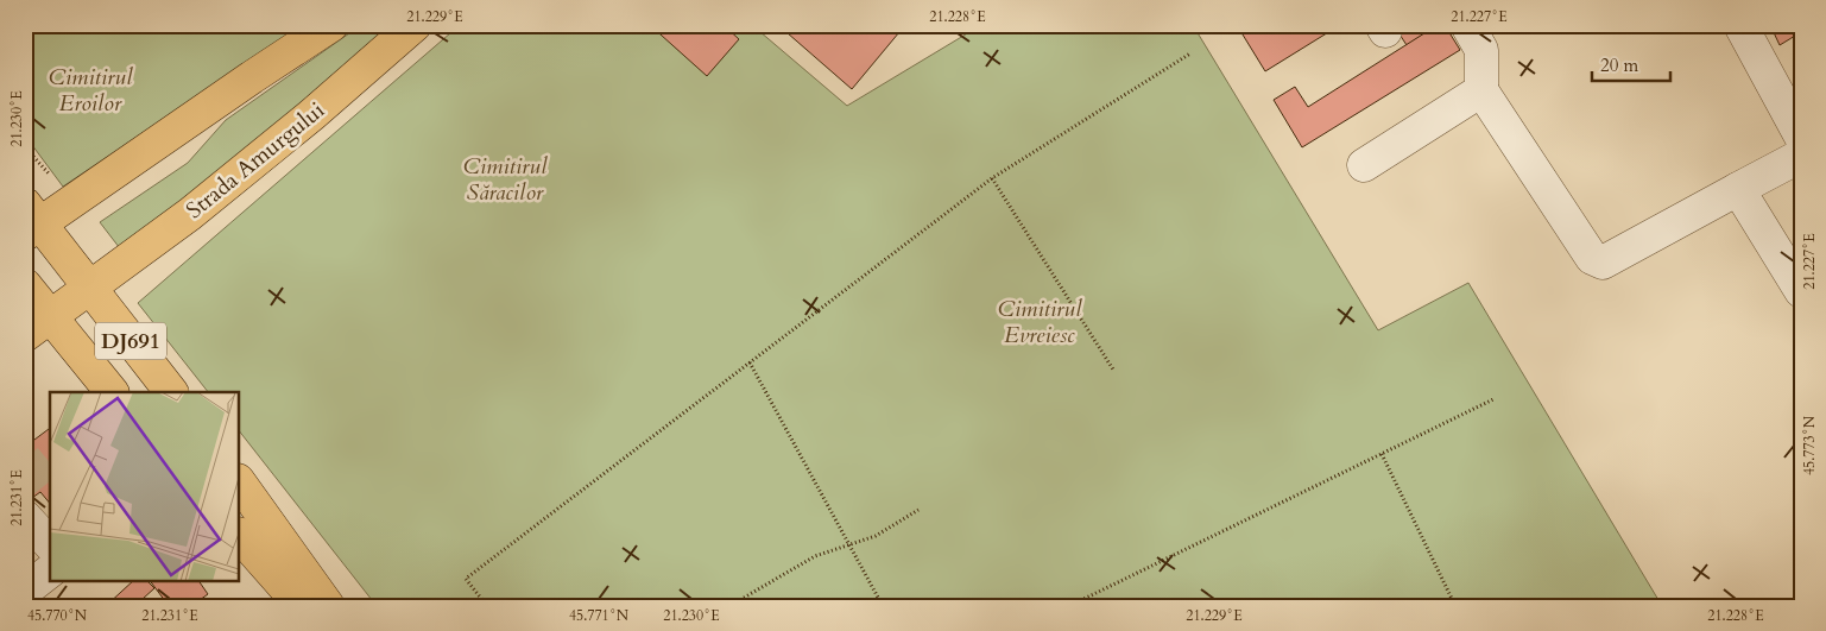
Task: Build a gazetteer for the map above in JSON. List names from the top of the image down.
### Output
{
  "streets": {
    "main road": ["Strada Amurgului", "DJ691"]
  },
  "crossings": [
    ["Strada Amurgului", "DJ691"]
  ],
  "parks": ["Cimitirul Eroilor", "Cimitirul Săracilor", "Cimitirul Evreiesc"],
  "scale_bar": "20 m",
  "coordinates": [
    "21.229°E",
    "21.228°E",
    "21.227°E",
    "21.230°E",
    "45.773°N",
    "21.231°E",
    "45.770°N",
    "45.771°N"
  ]
}
